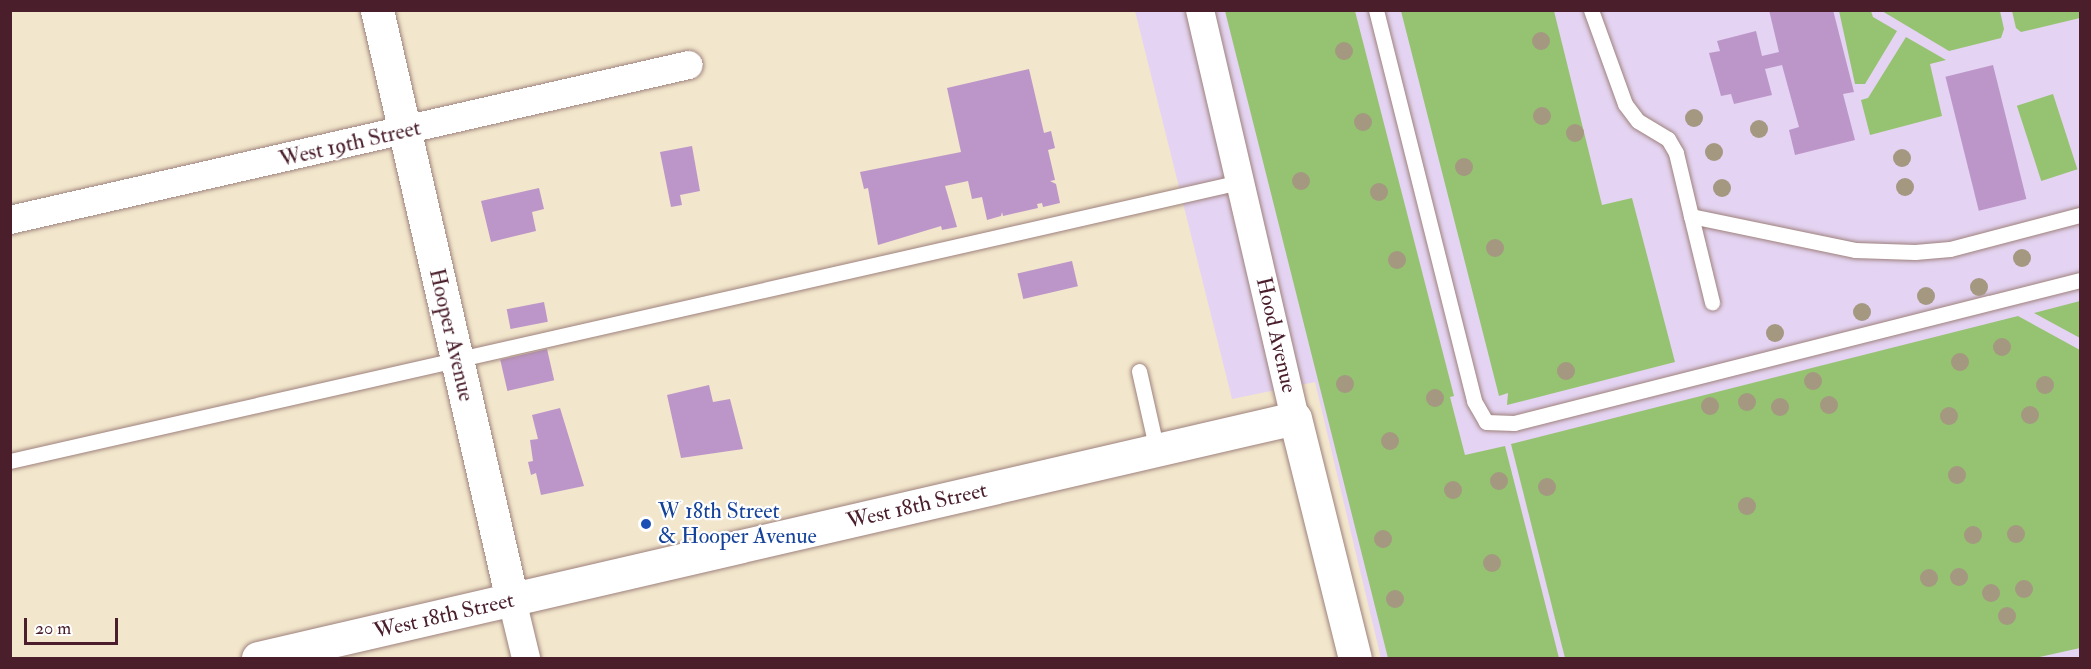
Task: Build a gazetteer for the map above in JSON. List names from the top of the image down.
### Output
{
  "streets": {
    "street": [
      "West 19th Street",
      "Hooper Avenue",
      "Hood Avenue",
      "West 18th Street"
    ]
  },
  "crossings": [
    ["West 19th Street", "Hooper Avenue"],
    ["Hooper Avenue", "West 18th Street"],
    ["Hood Avenue", "West 18th Street"]
  ],
  "places": ["W 18th Street & Hooper Avenue"],
  "scale_bar": "20 m"
}
